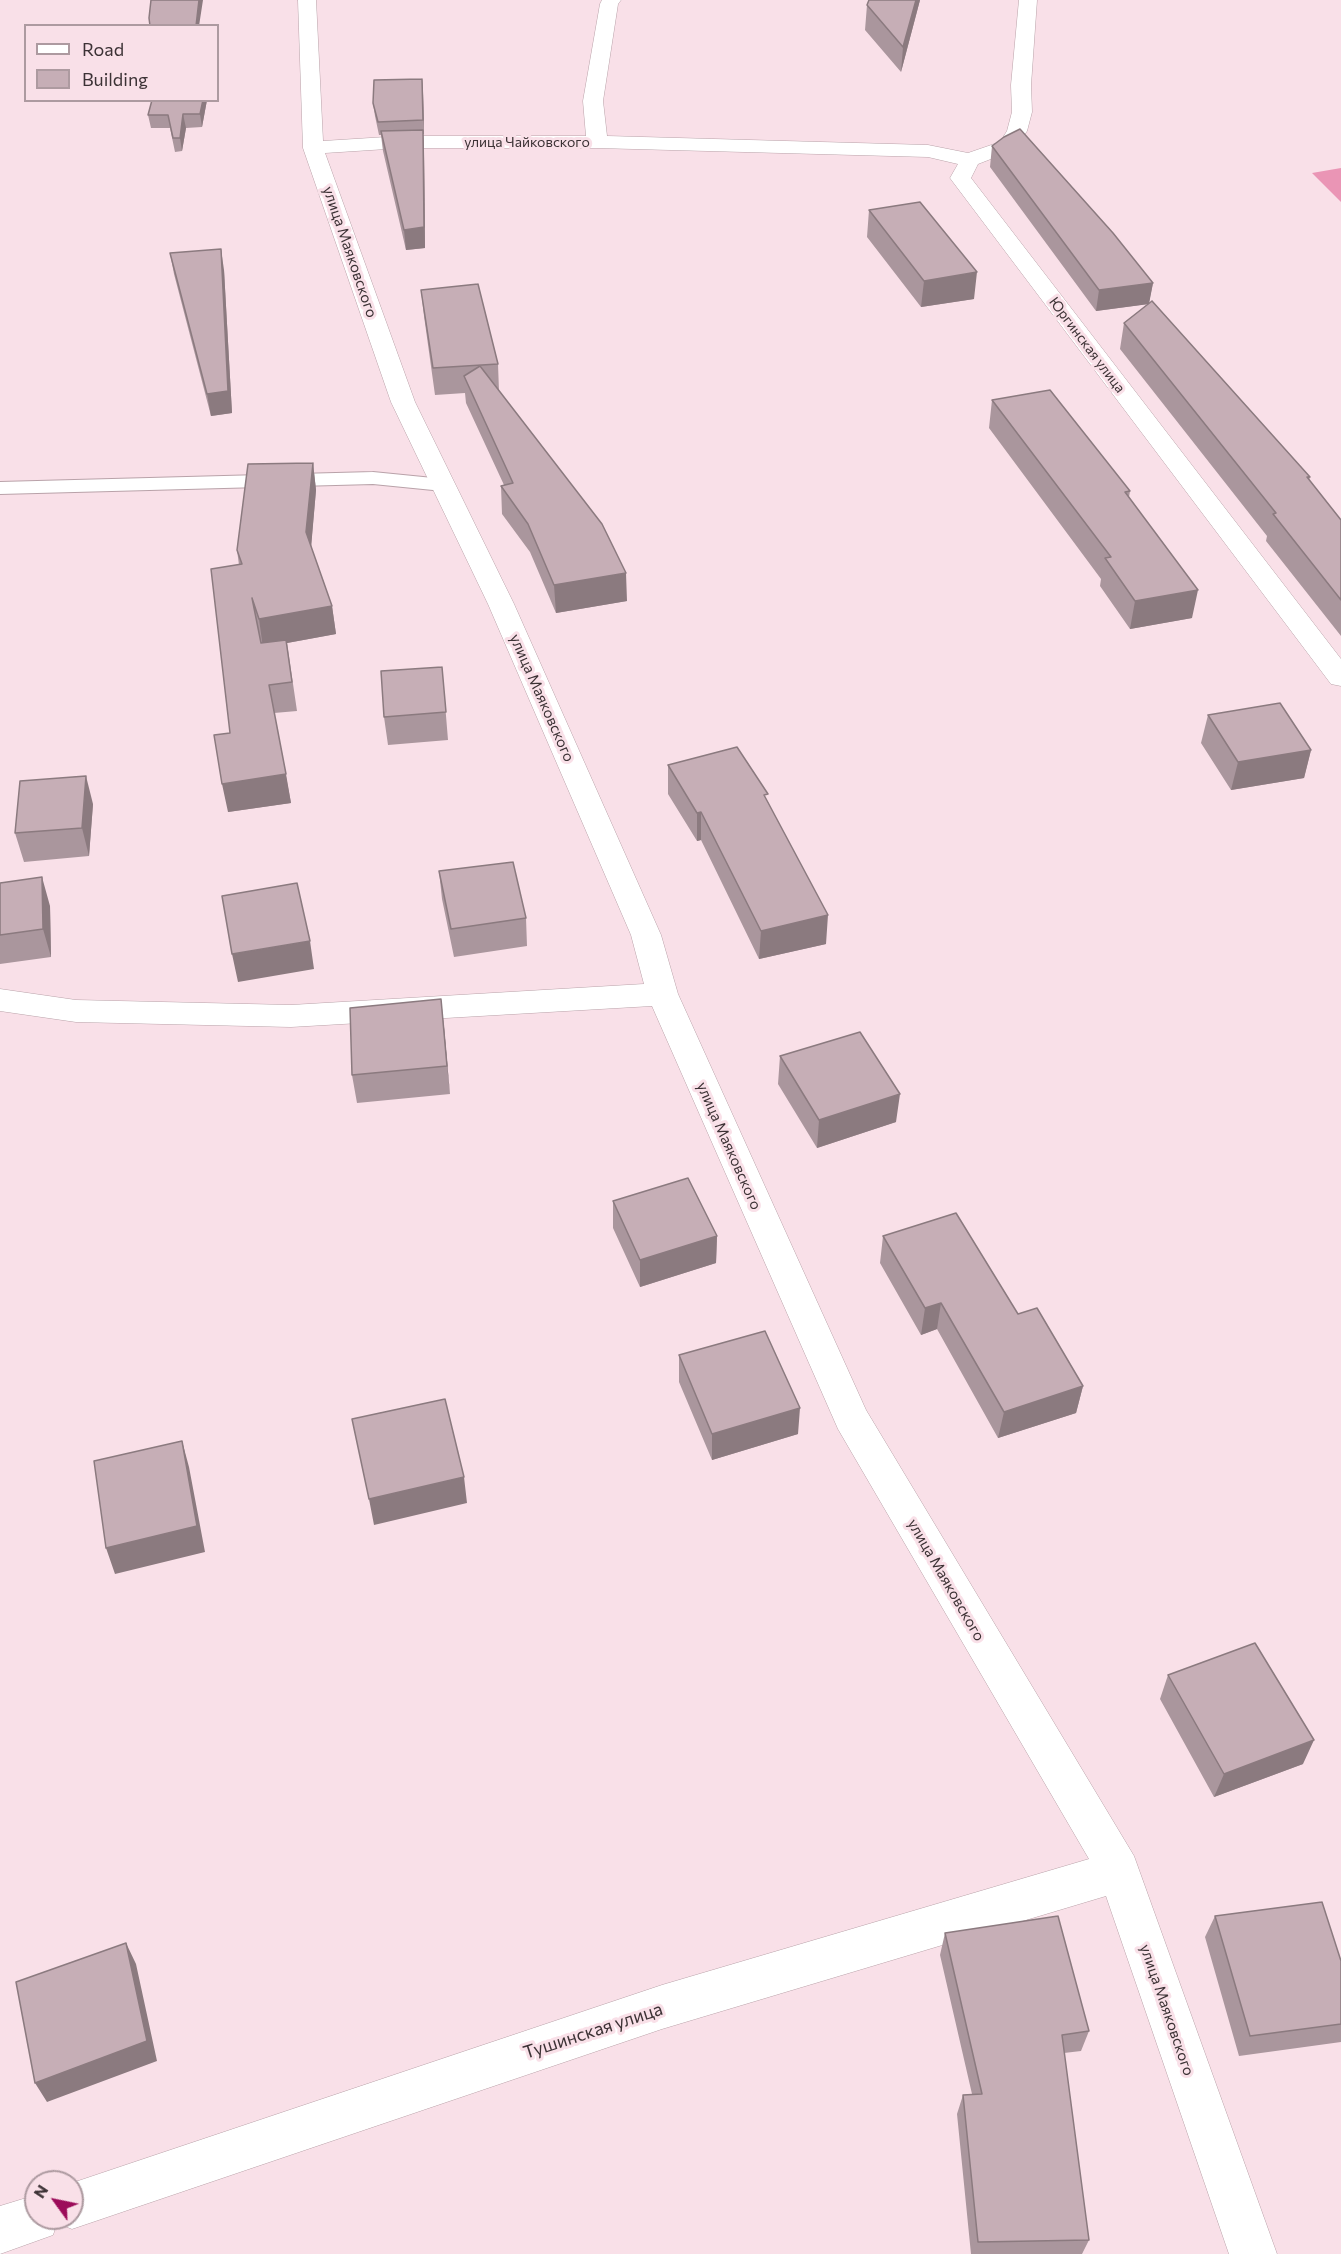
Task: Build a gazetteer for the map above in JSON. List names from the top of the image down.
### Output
{
  "streets": {
    "street": [
      "улица Чайковского",
      "улица Маяковского",
      "Юргинская улица",
      "Тушинская улица"
    ]
  },
  "crossings": [
    ["улица Чайковского", "улица Маяковского"],
    ["улица Маяковского", "Тушинская улица"]
  ],
  "legend": ["Road", "Building"],
  "north": "top left"
}
